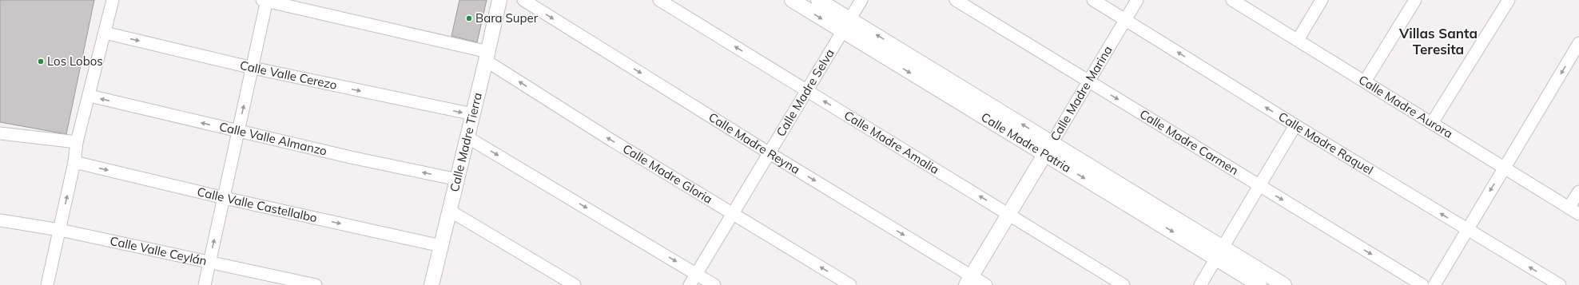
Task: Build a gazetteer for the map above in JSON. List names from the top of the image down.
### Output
{
  "streets": {
    "street": [
      "Calle Valle Cerezo",
      "Calle Madre Selva",
      "Calle Madre Marina",
      "Calle Madre Aurora",
      "Calle Valle Almanzo",
      "Calle Madre Amalia",
      "Calle Madre Tierra",
      "Calle Madre Patria",
      "Calle Madre Carmen",
      "Calle Madre Reyna",
      "Calle Madre Raquel",
      "Calle Madre Gloria",
      "Calle Valle Castellalbo",
      "Calle Valle Ceylán"
    ]
  },
  "crossings": [
    ["Calle Valle Cerezo", "Calle Madre Tierra"],
    ["Calle Madre Selva", "Calle Madre Amalia"],
    ["Calle Madre Selva", "Calle Madre Patria"],
    ["Calle Madre Selva", "Calle Madre Reyna"],
    ["Calle Madre Selva", "Calle Madre Gloria"],
    ["Calle Madre Marina", "Calle Madre Amalia"],
    ["Calle Madre Marina", "Calle Madre Patria"],
    ["Calle Madre Marina", "Calle Madre Carmen"],
    ["Calle Madre Marina", "Calle Madre Reyna"],
    ["Calle Madre Marina", "Calle Madre Raquel"],
    ["Calle Valle Almanzo", "Calle Madre Tierra"],
    ["Calle Madre Tierra", "Calle Madre Gloria"],
    ["Calle Madre Tierra", "Calle Valle Castellalbo"]
  ],
  "one_way": [
    "Calle Valle Cerezo",
    "Calle Valle Almanzo",
    "Calle Madre Amalia",
    "Calle Madre Carmen",
    "Calle Madre Reyna",
    "Calle Madre Raquel",
    "Calle Valle Castellalbo"
  ],
  "districts": ["Villas Santa Teresita"],
  "places": ["Bara Super", "Los Lobos"]
}
